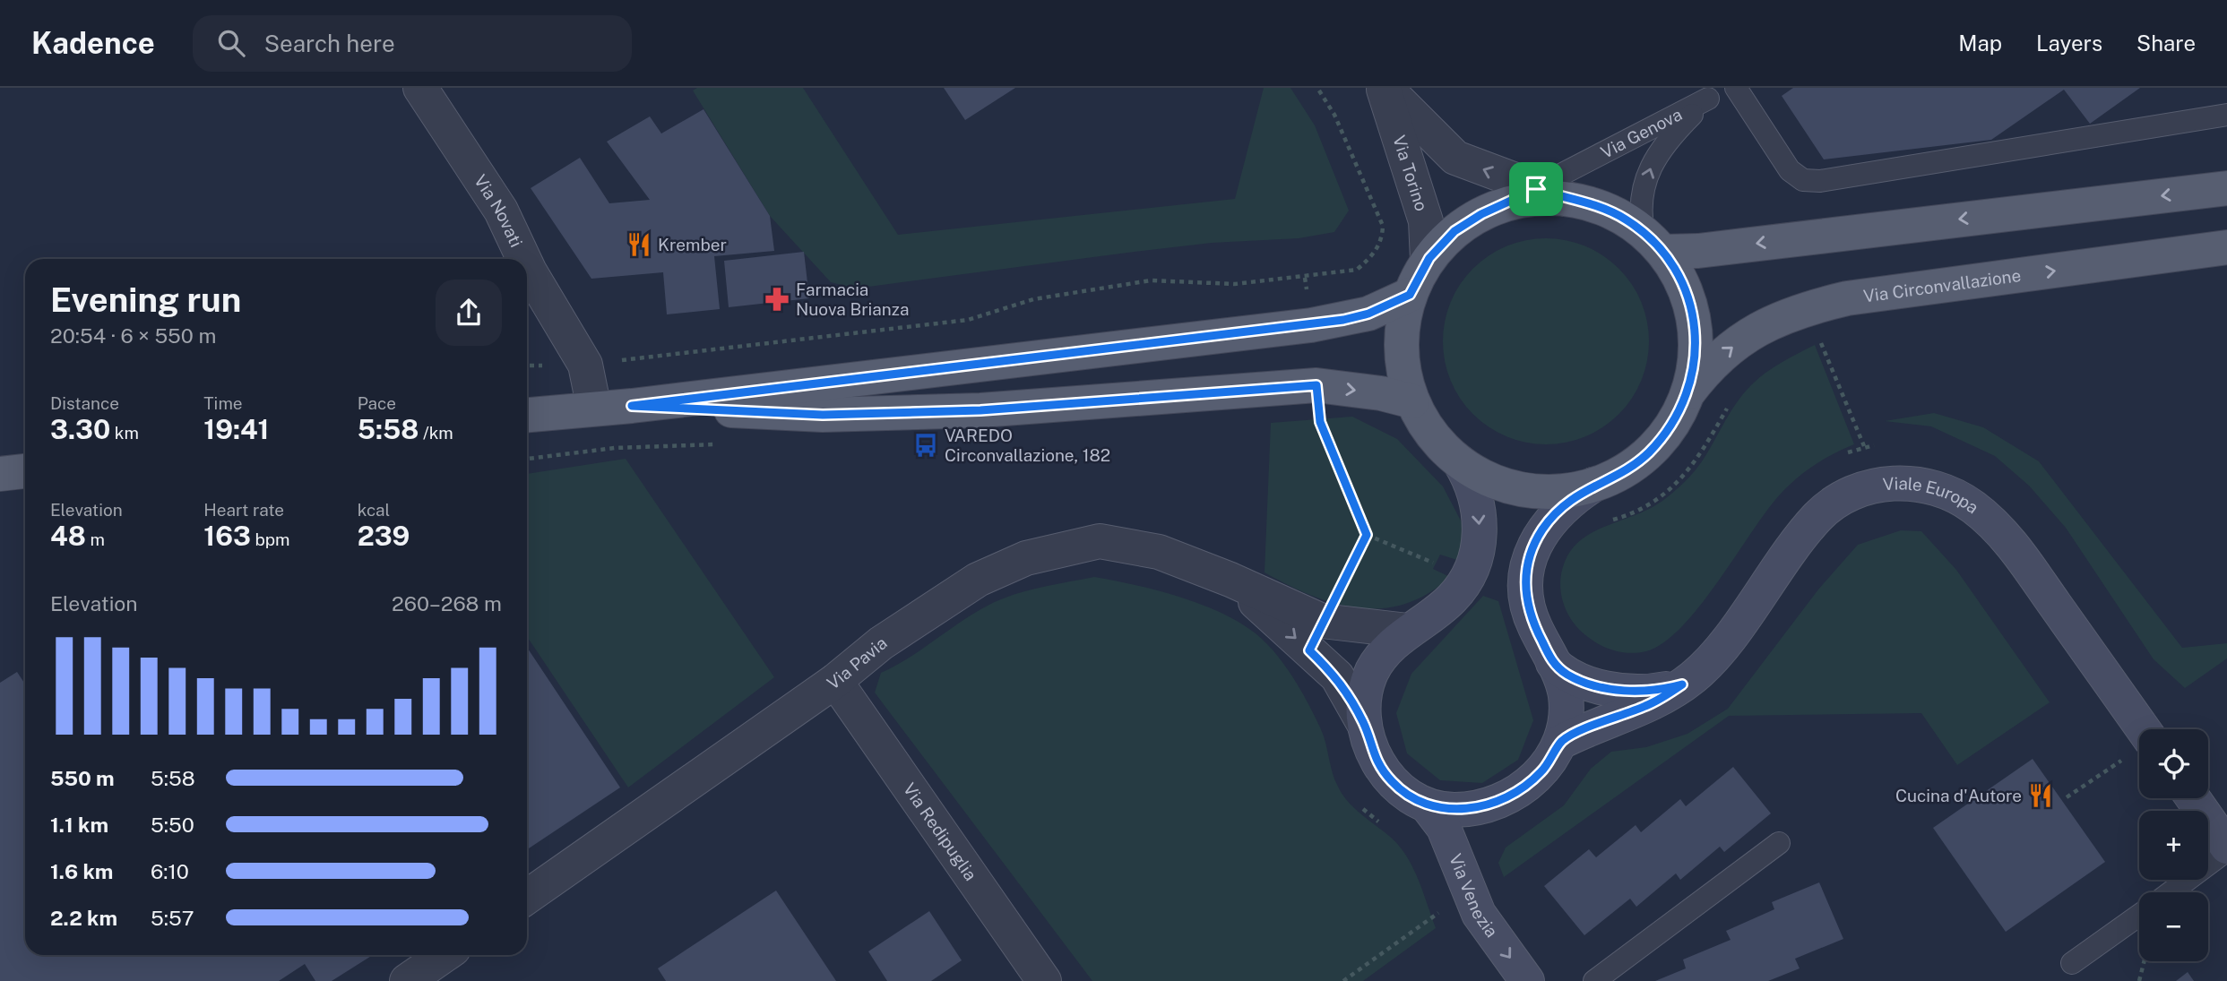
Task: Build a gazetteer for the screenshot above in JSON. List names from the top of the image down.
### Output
{
  "streets": {
    "main road": ["Via Circonvallazione"],
    "street": [
      "Via Torino",
      "Via Novati",
      "Viale Europa",
      "Via Pavia",
      "Via Redipuglia",
      "Via Venezia"
    ],
    "lane": ["Via Genova"]
  },
  "crossings": [
    ["Via Genova", "Via Torino"],
    ["Via Pavia", "Via Redipuglia"]
  ],
  "one_way": ["Via Torino", "Via Venezia"],
  "places": {
    "restaurant": ["Krember", "Cucina d'Autore"],
    "pharmacy": ["Farmacia Nuova Brianza"],
    "bus stop": ["VAREDO Circonvallazione, 182"]
  },
  "page": {
    "header": "Kadence",
    "search": "Search here",
    "nav": ["Map", "Layers", "Share"],
    "heading": ["Evening run", "20:54 · 6 × 550 m"],
    "stats": [
      ["Distance", "3.30 km"],
      ["Time", "19:41"],
      ["Pace", "5:58 /km"],
      ["Elevation", "48 m"],
      ["Heart rate", "163 bpm"],
      ["kcal", "239"]
    ],
    "chart": ["Elevation", "260–268 m"],
    "map_buttons": ["+", "−"],
    "list": [
      {
        "name": "550 m",
        "note": "5:58"
      },
      {
        "name": "1.1 km",
        "note": "5:50"
      },
      {
        "name": "1.6 km",
        "note": "6:10"
      },
      {
        "name": "2.2 km",
        "note": "5:57"
      }
    ]
  }
}
